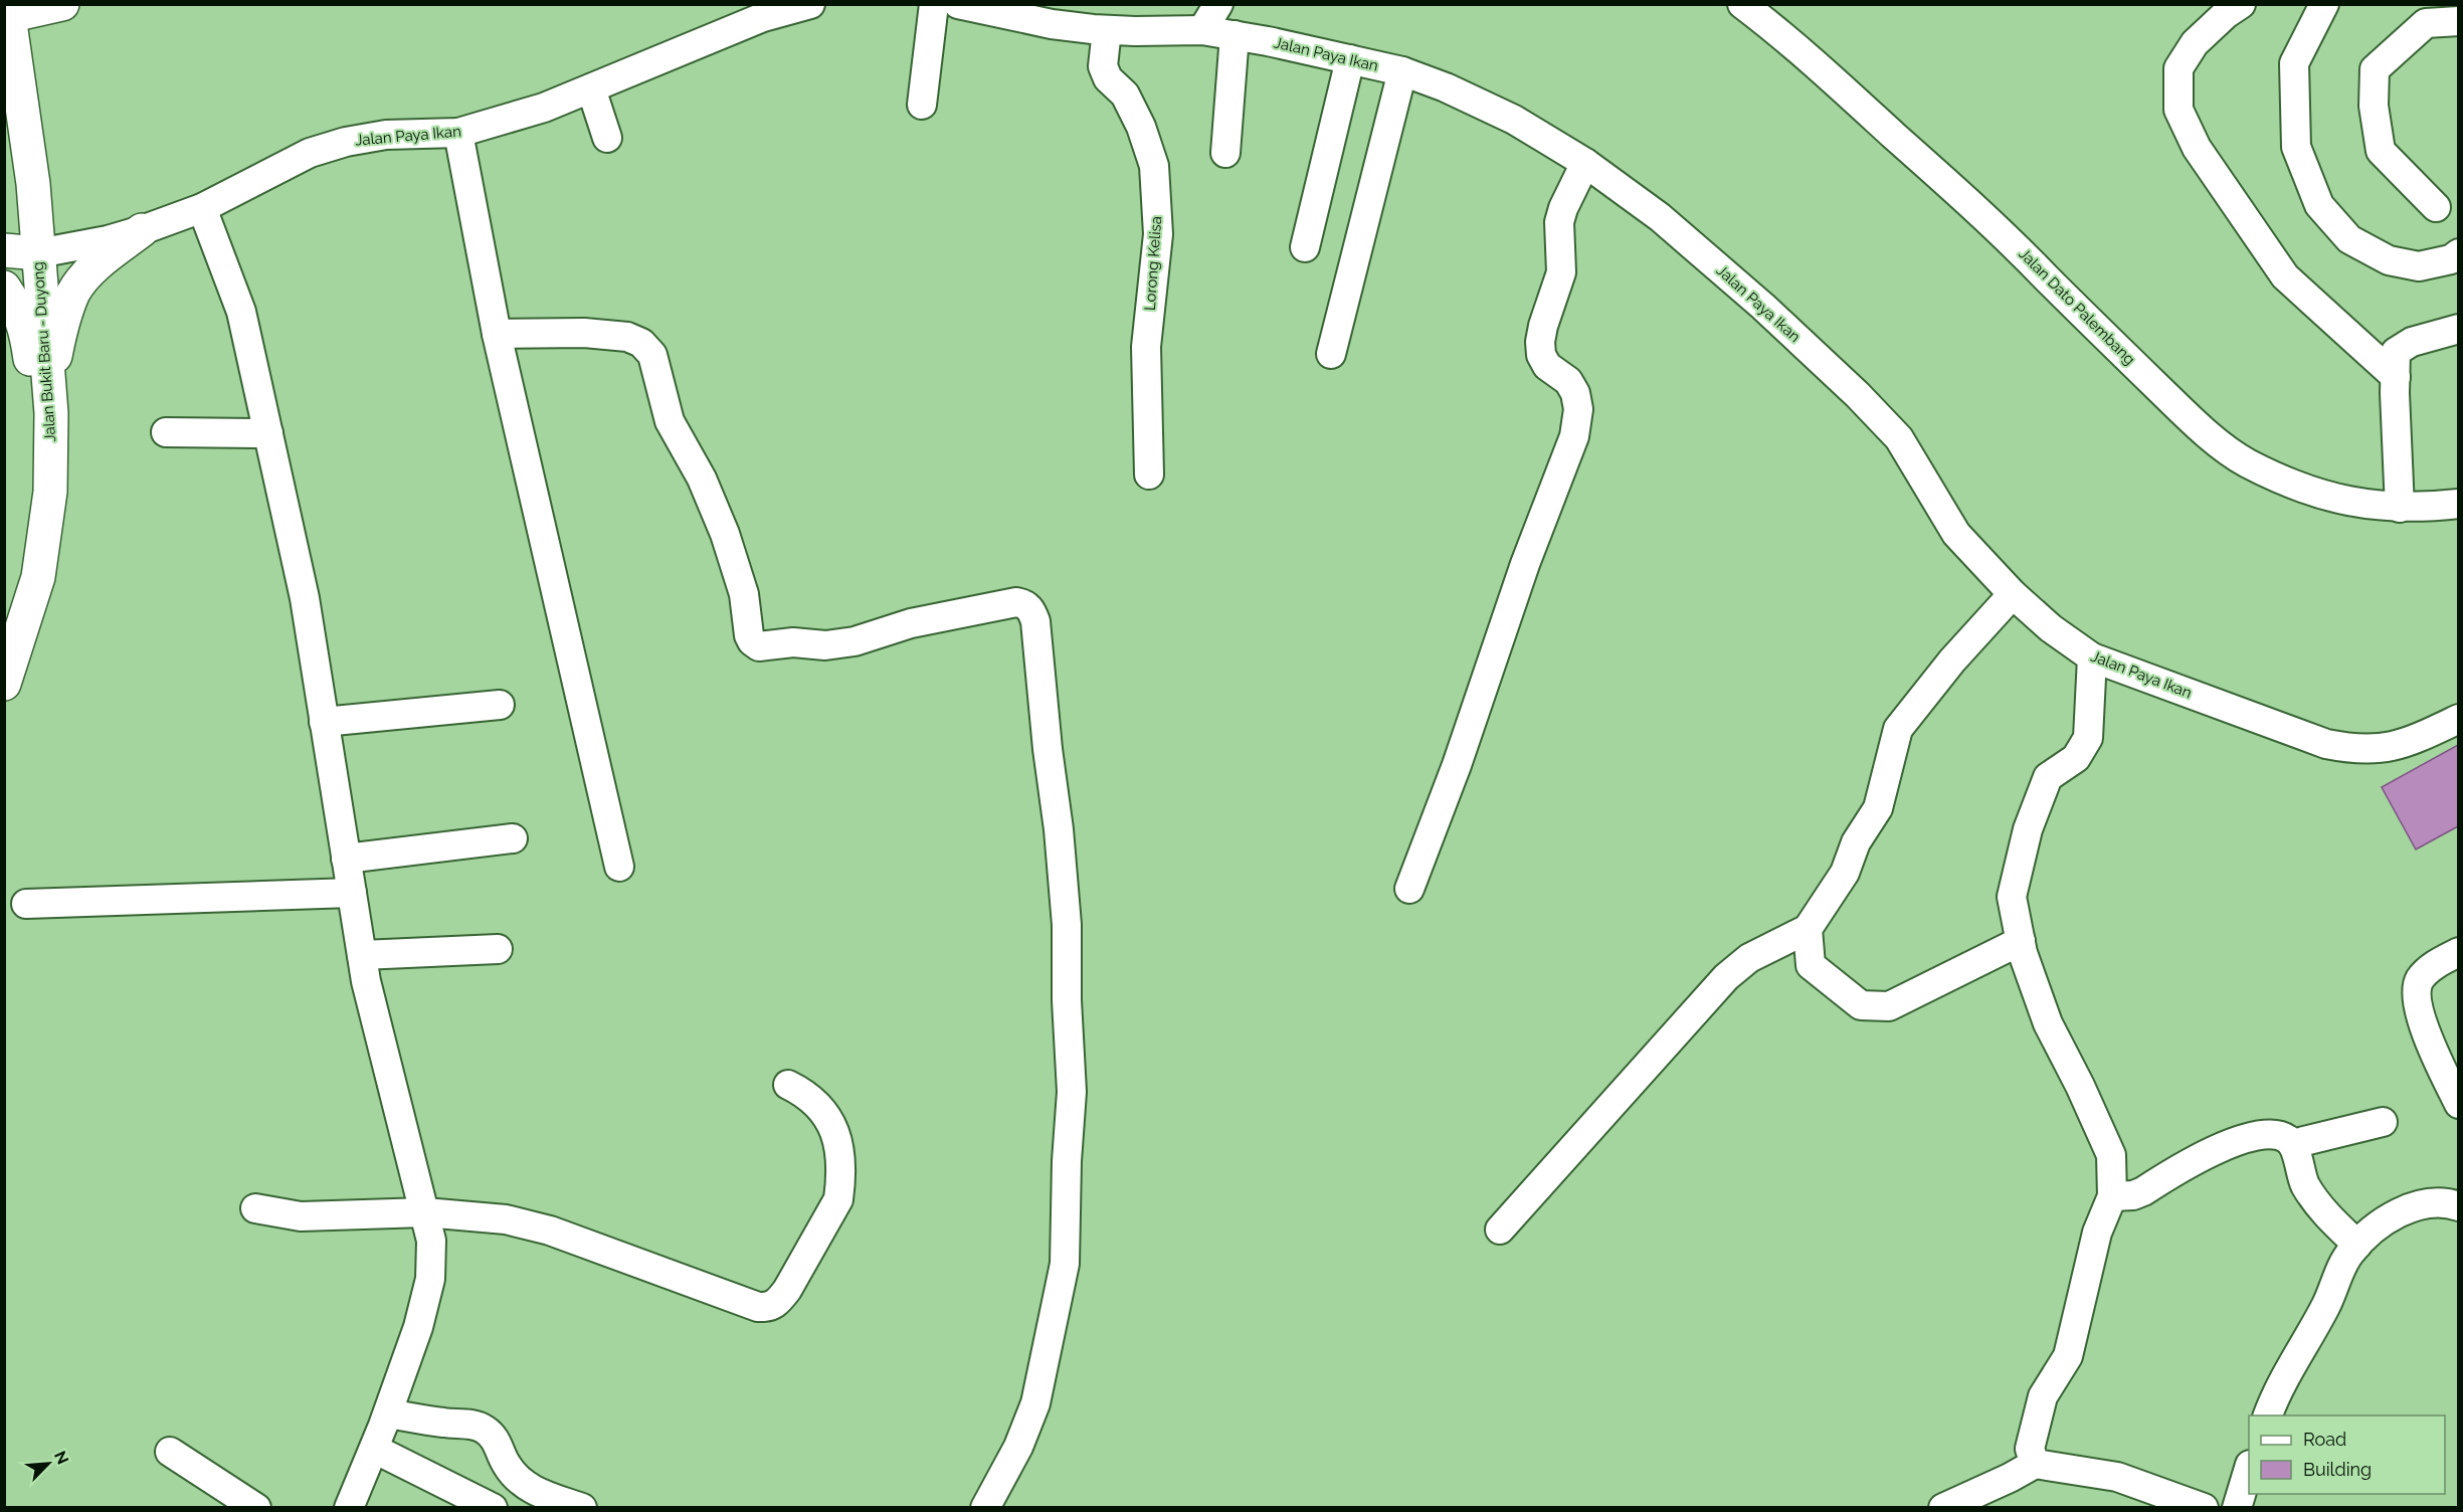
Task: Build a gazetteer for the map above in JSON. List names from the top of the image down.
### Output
{
  "streets": {
    "main road": ["Jalan Paya Ikan", "Jalan Bukit Baru - Duyong"],
    "street": ["Lorong Kelisa", "Jalan Dato Palembang"]
  },
  "crossings": [
    ["Jalan Paya Ikan", "Lorong Kelisa"],
    ["Jalan Paya Ikan", "Jalan Bukit Baru - Duyong"]
  ],
  "legend": ["Road", "Building"],
  "north": "top right"
}
